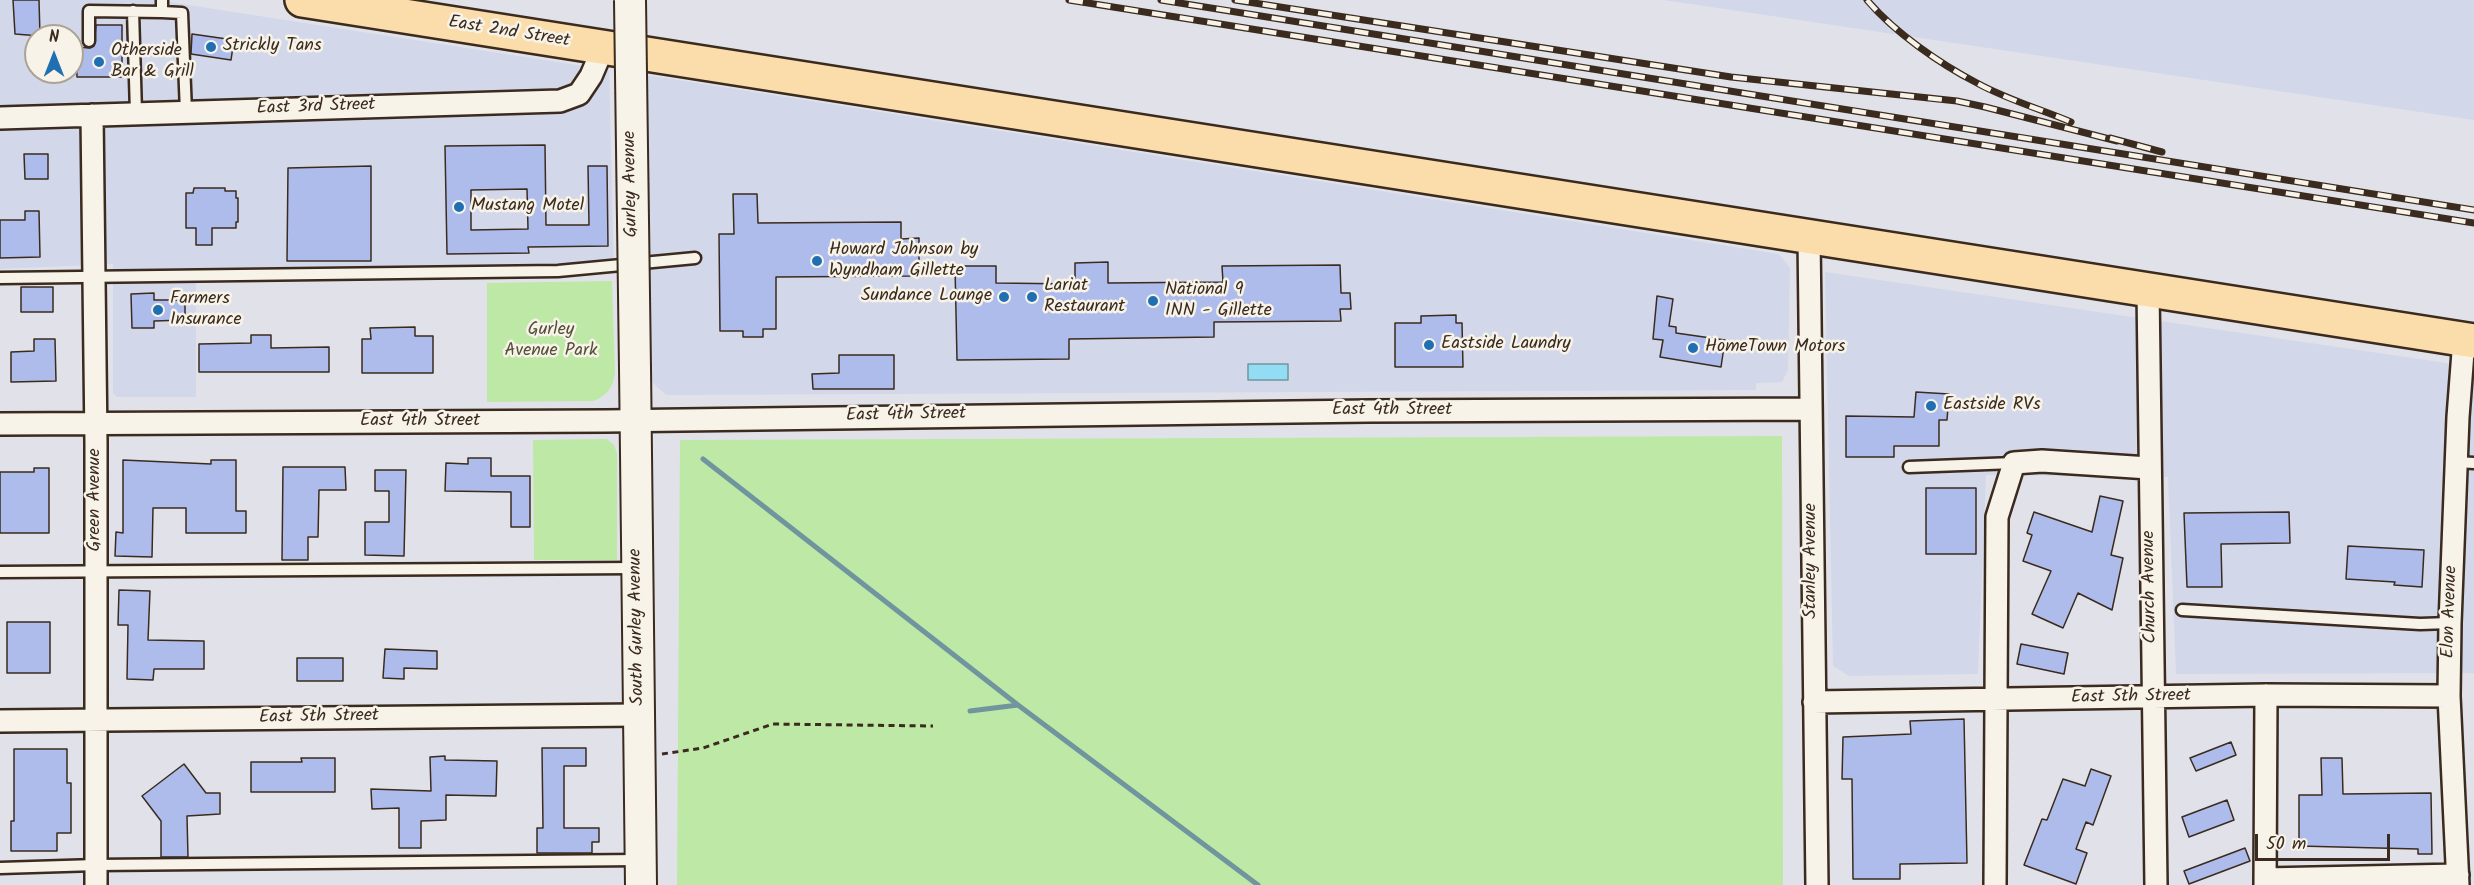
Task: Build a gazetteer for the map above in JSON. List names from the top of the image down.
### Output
{
  "streets": {
    "main road": ["East 2nd Street"],
    "street": [
      "East 3rd Street",
      "Gurley Avenue",
      "East 4th Street",
      "Green Avenue",
      "Stanley Avenue",
      "Church Avenue",
      "Elon Avenue",
      "South Gurley Avenue",
      "East 5th Street"
    ]
  },
  "crossings": [
    ["East 2nd Street", "East 3rd Street"],
    ["East 2nd Street", "Stanley Avenue"],
    ["East 2nd Street", "Church Avenue"],
    ["East 2nd Street", "Elon Avenue"],
    ["East 3rd Street", "Green Avenue"],
    ["Gurley Avenue", "South Gurley Avenue"],
    ["East 4th Street", "Green Avenue"],
    ["East 4th Street", "Stanley Avenue"],
    ["East 4th Street", "South Gurley Avenue"],
    ["Green Avenue", "East 5th Street"],
    ["Stanley Avenue", "East 5th Street"],
    ["Church Avenue", "East 5th Street"],
    ["Elon Avenue", "East 5th Street"],
    ["South Gurley Avenue", "East 5th Street"]
  ],
  "parks": ["Gurley Avenue Park"],
  "places": [
    "Strickly Tans",
    "Otherside Bar & Grill",
    "Mustang Motel",
    "Howard Johnson by Wyndham Gillette",
    "Sundance Lounge",
    "Lariat Restaurant",
    "National 9 INN - Gillette",
    "Farmers Insurance",
    "Eastside Laundry",
    "HomeTown Motors",
    "Eastside RVs"
  ],
  "scale_bar": "50 m",
  "north": "top"
}
